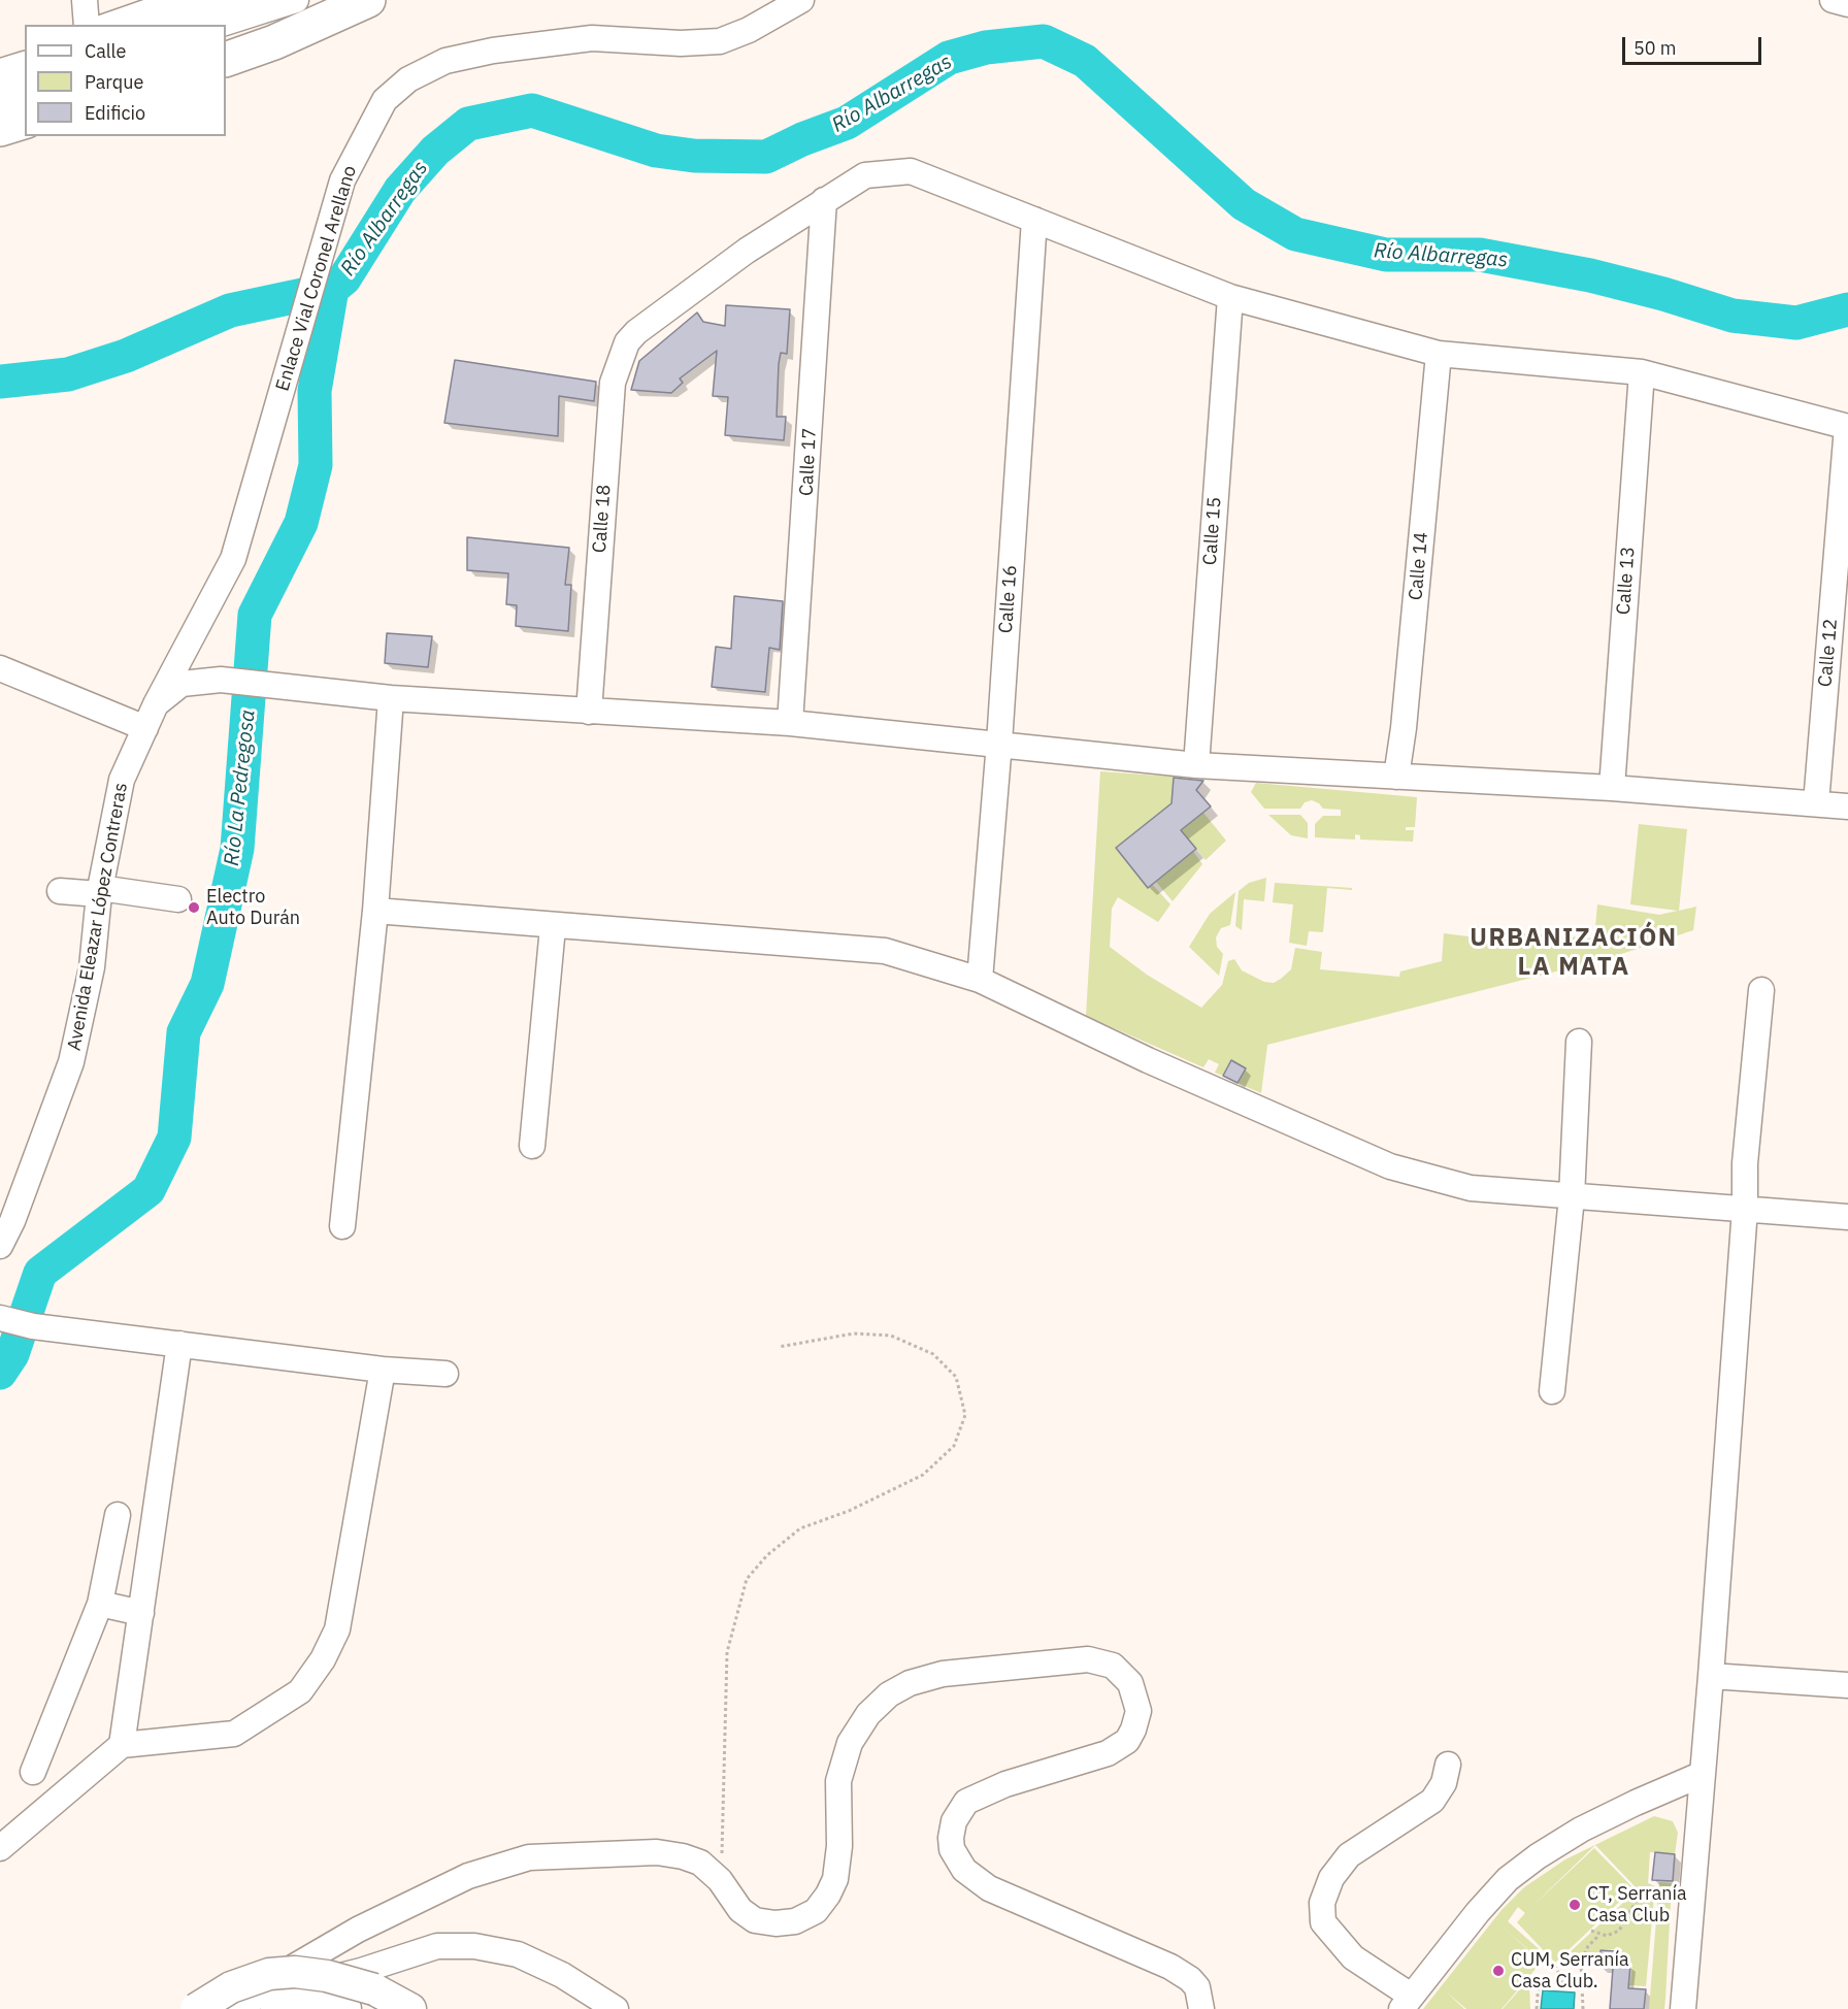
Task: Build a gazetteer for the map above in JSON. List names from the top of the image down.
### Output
{
  "streets": {
    "street": [
      "Enlace Vial Coronel Arellano",
      "Calle 17",
      "Calle 18",
      "Calle 15",
      "Calle 14",
      "Calle 13",
      "Calle 16",
      "Calle 12",
      "Avenida Eleazar López Contreras"
    ]
  },
  "crossings": [
    ["Enlace Vial Coronel Arellano", "Avenida Eleazar López Contreras"],
    ["Calle 17", "Calle 18"]
  ],
  "districts": ["URBANIZACIÓN LA MATA"],
  "water": ["Río Albarregas", "Río La Pedregosa"],
  "places": ["Electro Auto Durán", "CT, Serranía Casa Club", "CUM, Serranía Casa Club."],
  "legend": ["Calle", "Parque", "Edificio"],
  "scale_bar": "50 m"
}
